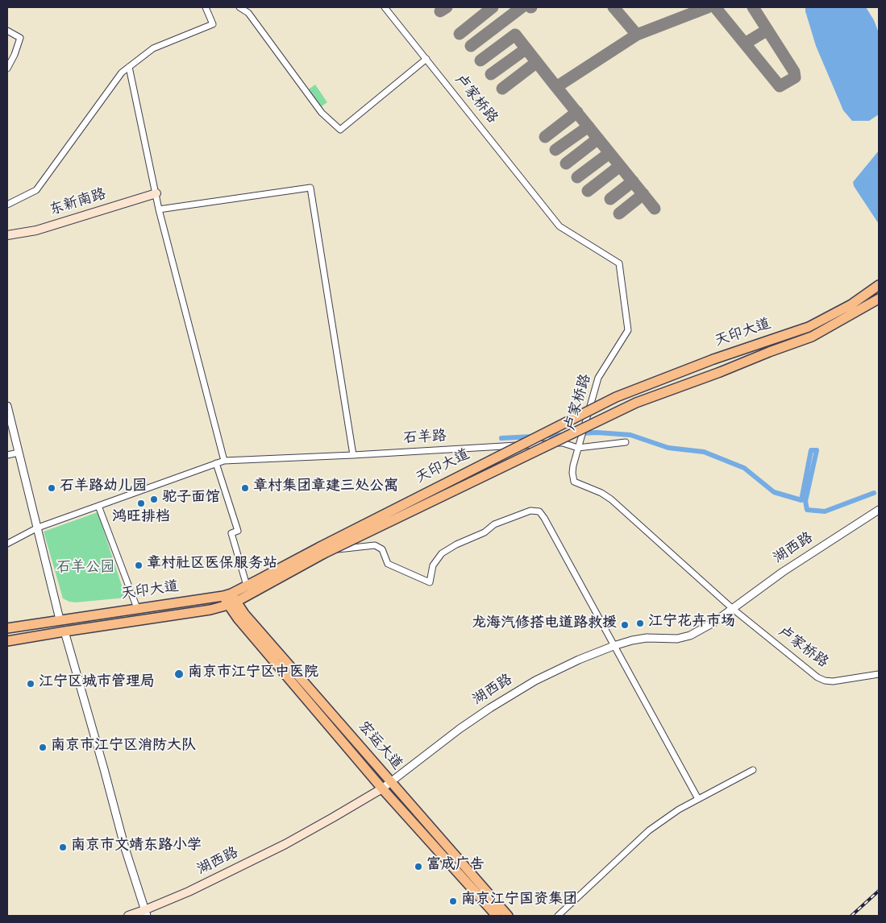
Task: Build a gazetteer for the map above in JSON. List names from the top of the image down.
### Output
{
  "streets": {
    "main road": [
      "东新南路",
      "天印大道",
      "湖西路",
      "宏运大道"
    ],
    "street": ["卢家桥路", "石羊路"]
  },
  "crossings": [
    ["卢家桥路", "石羊路"],
    ["卢家桥路", "湖西路"],
    ["天印大道", "宏运大道"],
    ["湖西路", "宏运大道"]
  ],
  "parks": ["石羊公园"],
  "places": [
    "石羊路幼儿园",
    "章村集团章建三处公寓",
    "驼子面馆",
    "鸿旺排档",
    "章村社区医保服务站",
    "江宁花卉市场",
    "龙海汽修搭电道路救援",
    "南京市江宁区中医院",
    "江宁区城市管理局",
    "南京市江宁区消防大队",
    "南京市文靖东路小学",
    "富成广告",
    "南京江宁国资集团"
  ]
}
